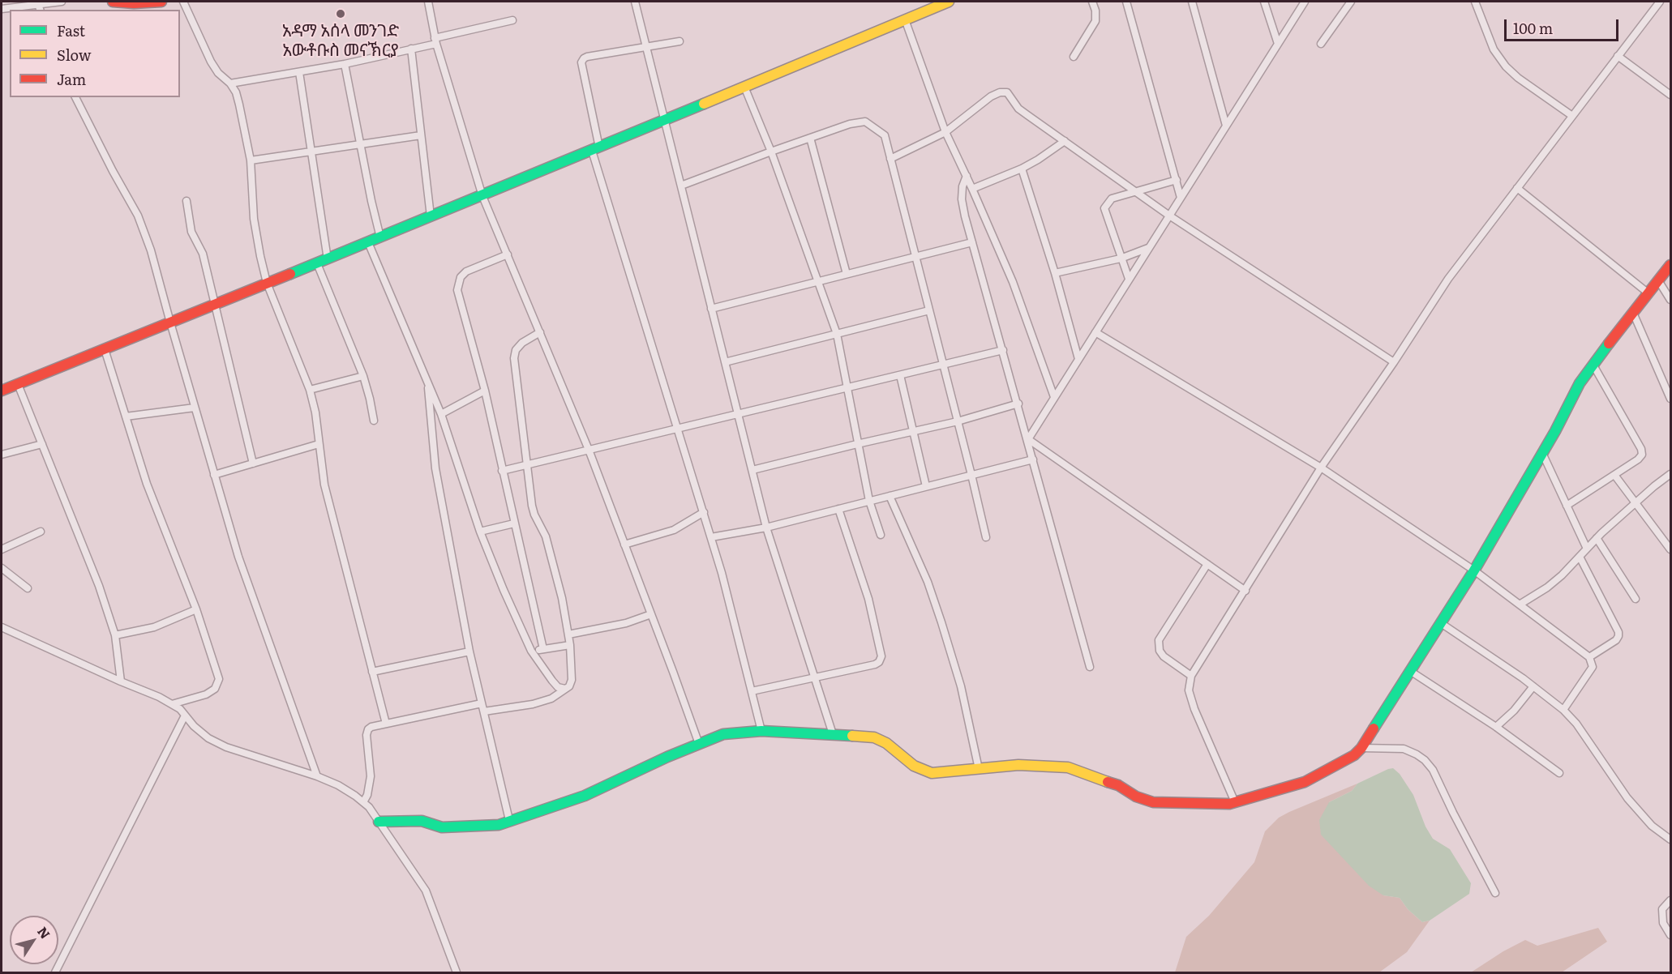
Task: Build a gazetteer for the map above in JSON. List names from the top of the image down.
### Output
{
  "places": ["አዳማ አሰላ መንገድ አውቶቡስ መናኽርያ"],
  "legend": ["Fast", "Slow", "Jam"],
  "scale_bar": "100 m",
  "north": "top right"
}
